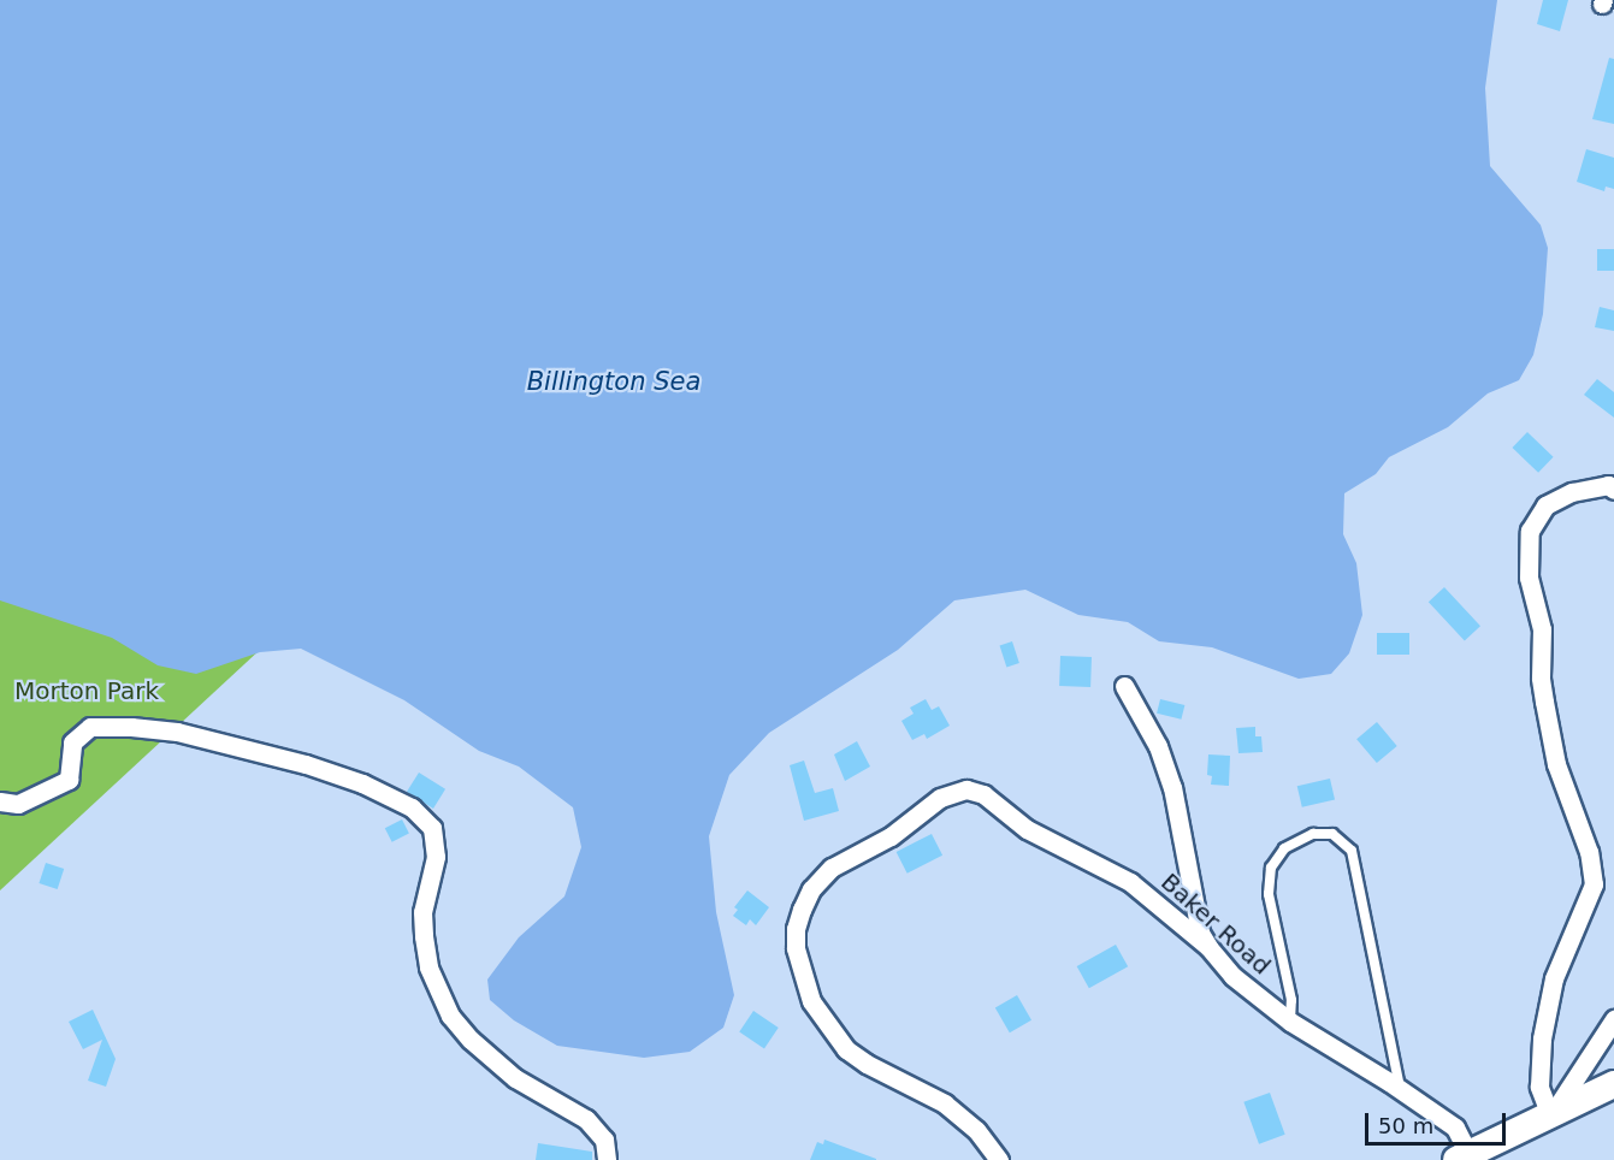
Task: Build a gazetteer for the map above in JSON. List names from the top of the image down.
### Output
{
  "streets": {
    "street": ["Baker Road"]
  },
  "water": ["Billington Sea"],
  "parks": ["Morton Park"],
  "scale_bar": "50 m"
}
